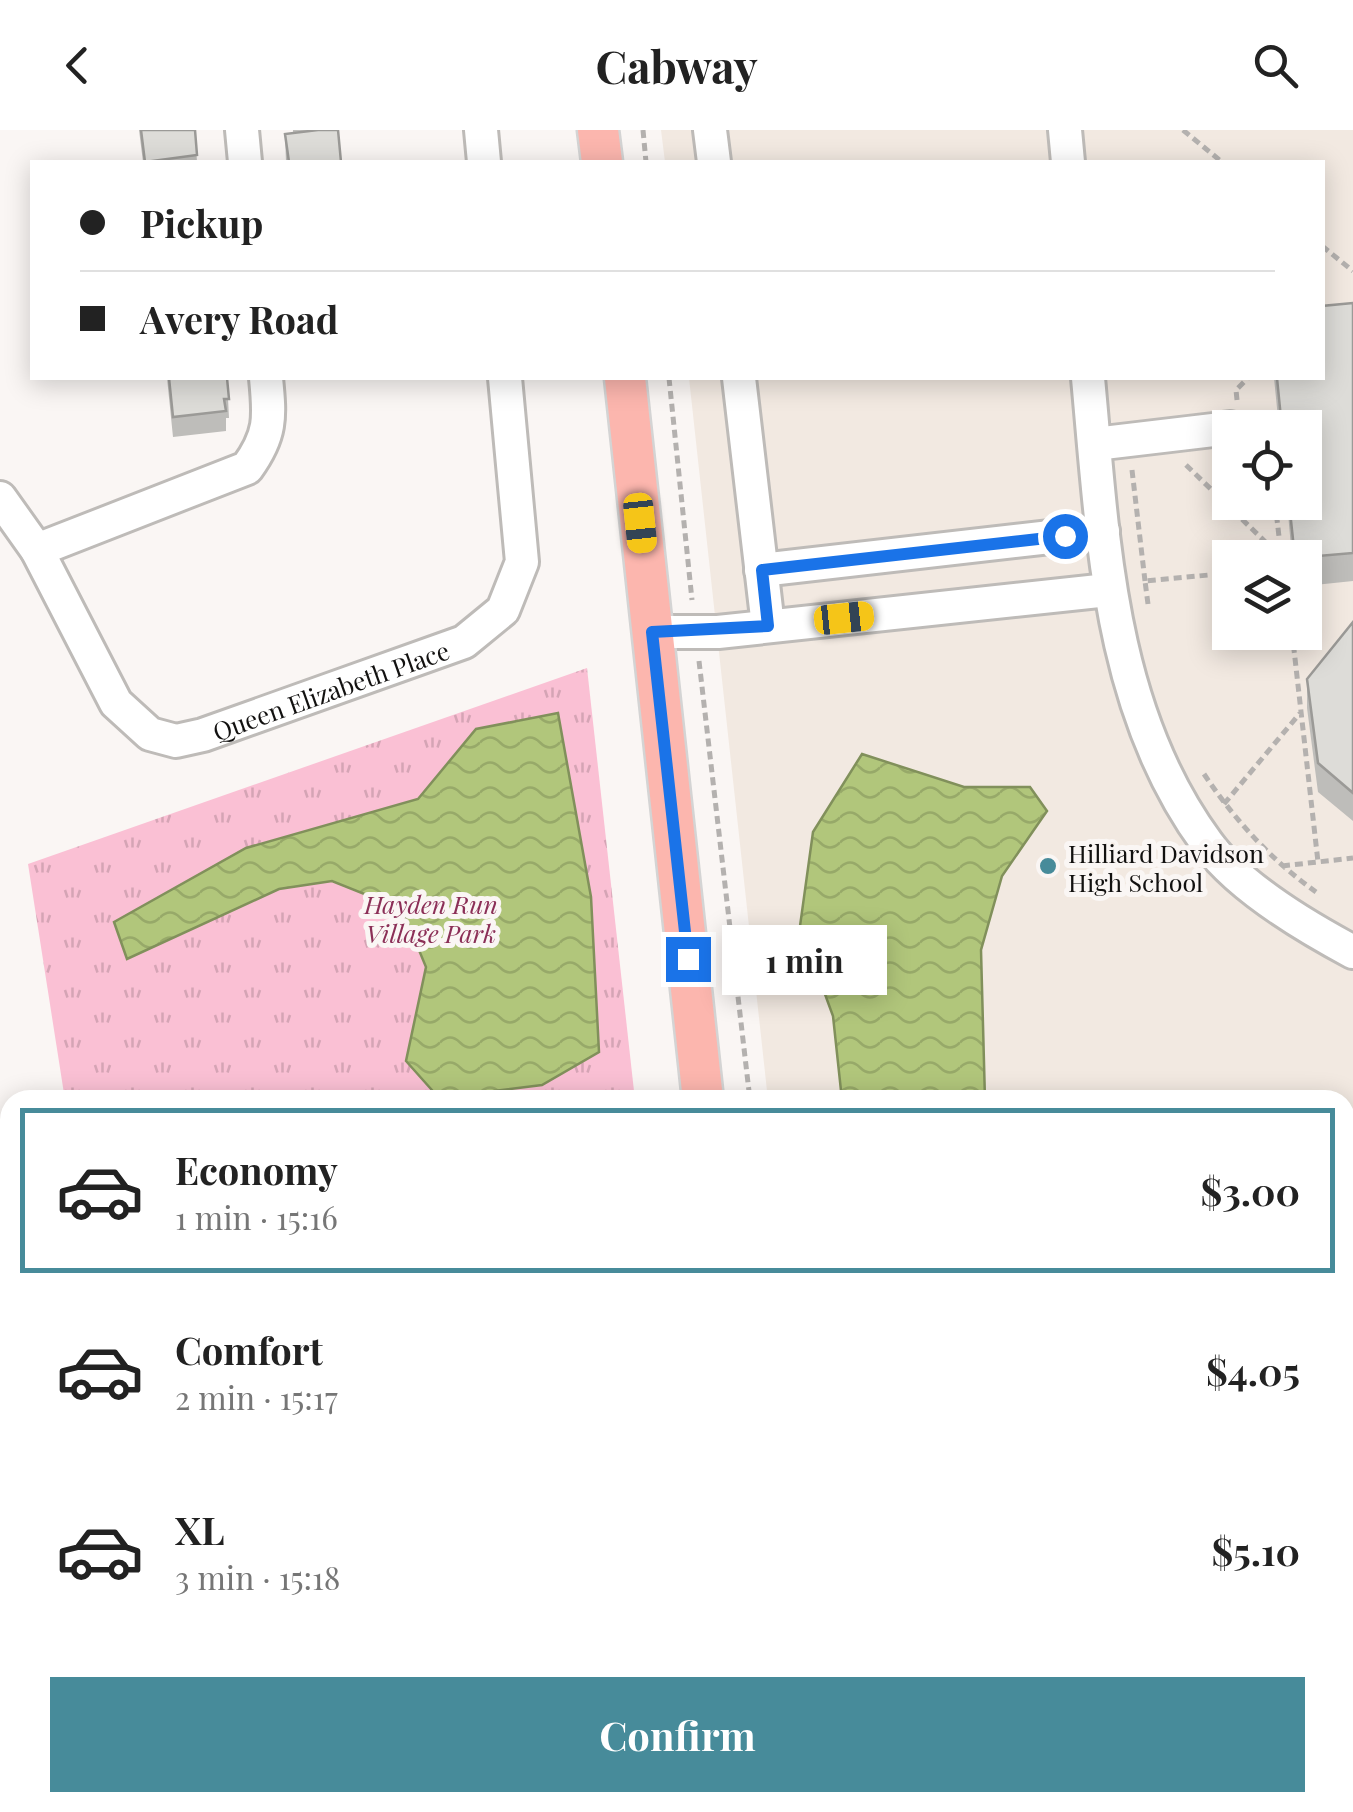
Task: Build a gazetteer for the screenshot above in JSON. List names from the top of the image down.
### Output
{
  "streets": {
    "street": ["Queen Elizabeth Place"]
  },
  "parks": ["Hayden Run Village Park"],
  "places": ["Hilliard Davidson High School"],
  "page": {
    "header": "Cabway",
    "banner": ["Pickup", "Avery Road"],
    "bubble": "1 min",
    "list": [
      {
        "name": "Economy",
        "note": "1 min · 15:16",
        "value": "$3.00"
      },
      {
        "name": "Comfort",
        "note": "2 min · 15:17",
        "value": "$4.05"
      },
      {
        "name": "XL",
        "note": "3 min · 15:18",
        "value": "$5.10"
      }
    ],
    "buttons": "Confirm"
  }
}
